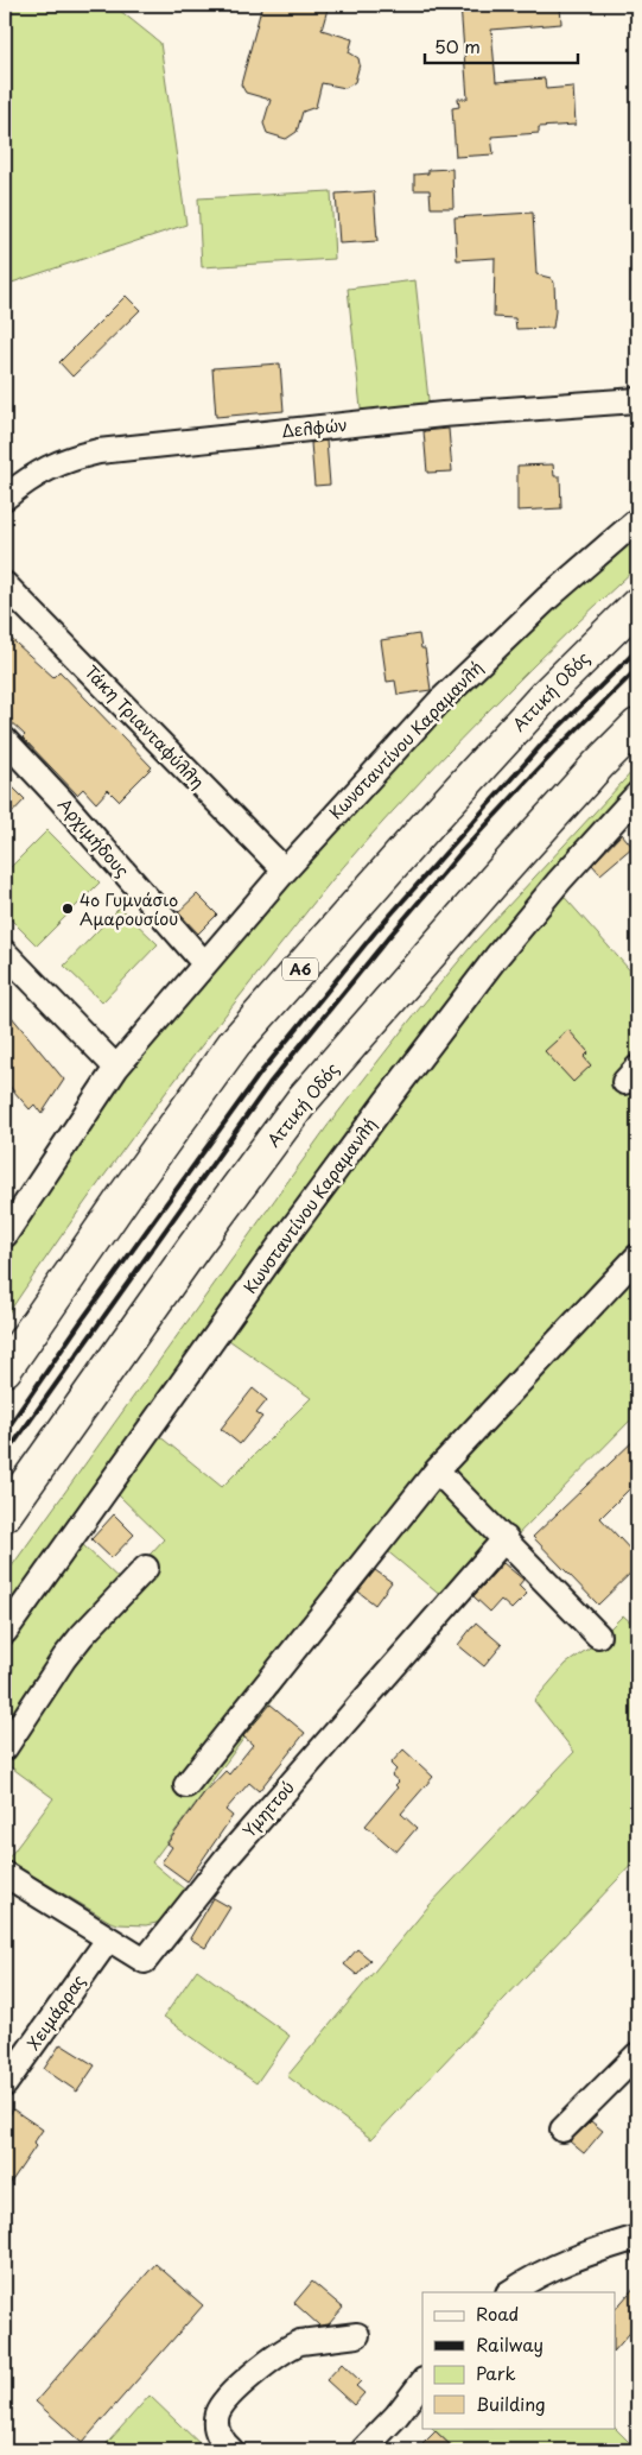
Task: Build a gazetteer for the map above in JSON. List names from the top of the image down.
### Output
{
  "streets": {
    "highway": ["Αττική Οδός", "Α6"],
    "street": [
      "Δελφών",
      "Τάκη Τριανταφύλλη",
      "Κωνσταντίνου Καραμανλή",
      "Αρχιμήδους",
      "Υμηττού",
      "Χειμάρρας"
    ]
  },
  "crossings": [
    ["Τάκη Τριανταφύλλη", "Κωνσταντίνου Καραμανλή"],
    ["Κωνσταντίνου Καραμανλή", "Αρχιμήδους"],
    ["Υμηττού", "Χειμάρρας"]
  ],
  "places": ["4ο Γυμνάσιο Αμαρουσίου"],
  "legend": [
    "Road",
    "Railway",
    "Park",
    "Building"
  ],
  "scale_bar": "50 m"
}
